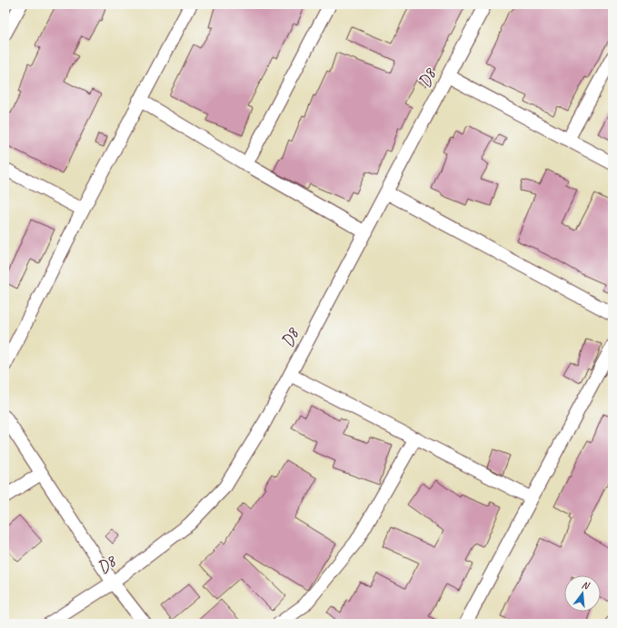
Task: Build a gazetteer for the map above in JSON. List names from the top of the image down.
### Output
{
  "streets": {
    "street": ["D8"]
  },
  "north": "top"
}
